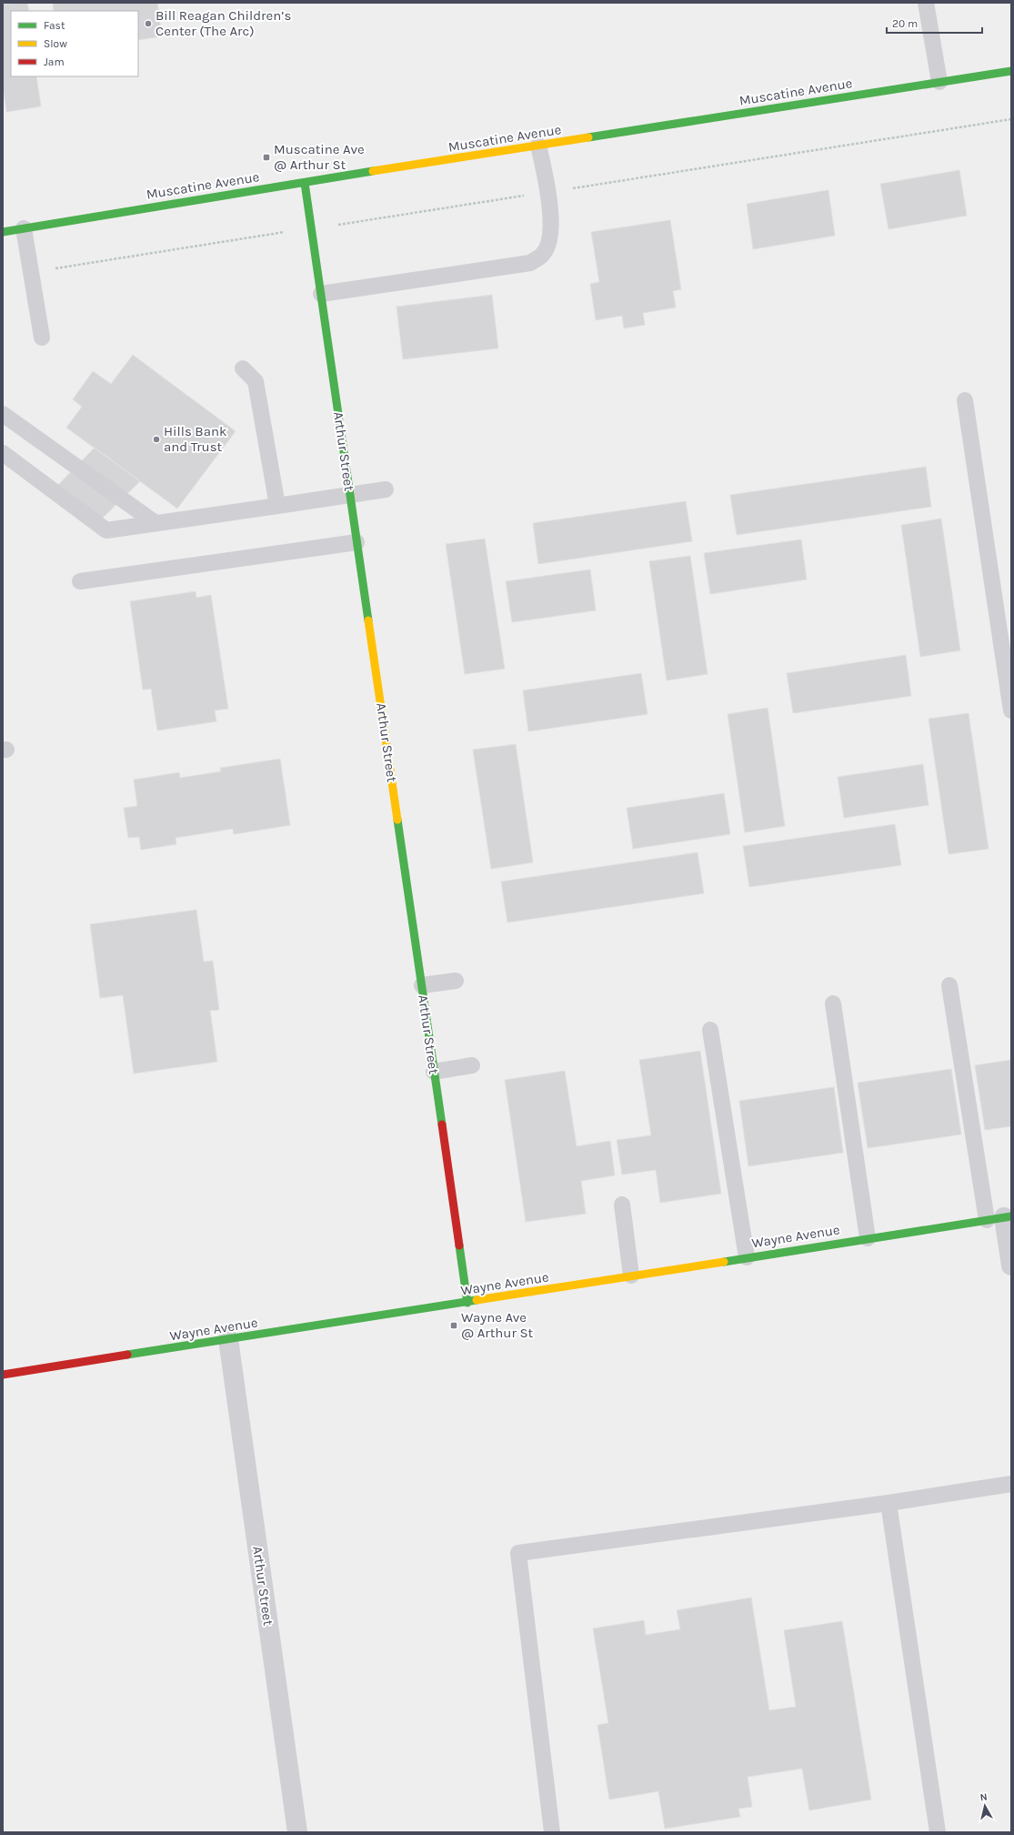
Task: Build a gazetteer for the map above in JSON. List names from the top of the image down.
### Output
{
  "streets": {
    "street": ["Muscatine Avenue", "Arthur Street", "Wayne Avenue"]
  },
  "crossings": [
    ["Muscatine Avenue", "Arthur Street"],
    ["Arthur Street", "Wayne Avenue"]
  ],
  "places": {
    "other": ["Bill Reagan Children’s Center (The Arc)", "Hills Bank and Trust"],
    "transit": ["Muscatine Ave @ Arthur St", "Wayne Ave @ Arthur St"]
  },
  "legend": ["Fast", "Slow", "Jam"],
  "scale_bar": "20 m",
  "north": "top"
}
